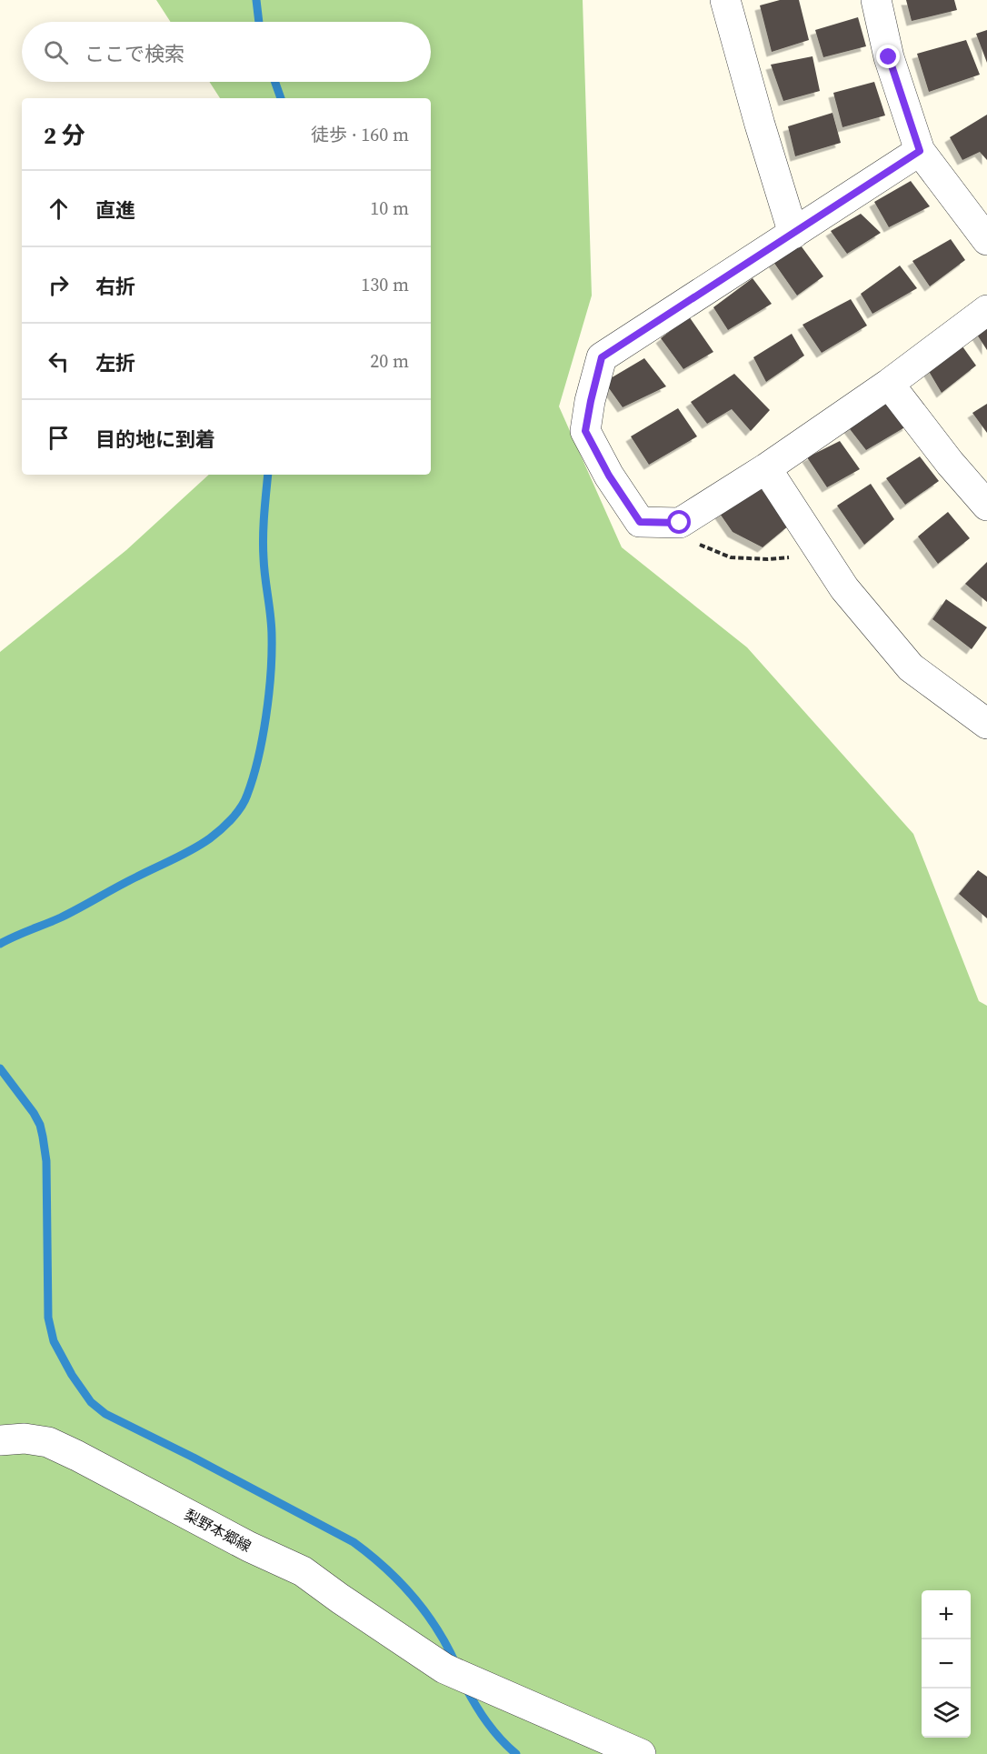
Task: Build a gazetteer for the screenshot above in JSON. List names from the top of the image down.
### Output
{
  "streets": {
    "street": ["梨野本郷線"]
  },
  "page": {
    "search": "ここで検索",
    "heading": ["2 分", "徒歩 · 160 m"],
    "list": [
      ["直進", "10 m"],
      ["右折", "130 m"],
      ["左折", "20 m"],
      "目的地に到着"
    ],
    "map_buttons": ["+", "−"]
  }
}
